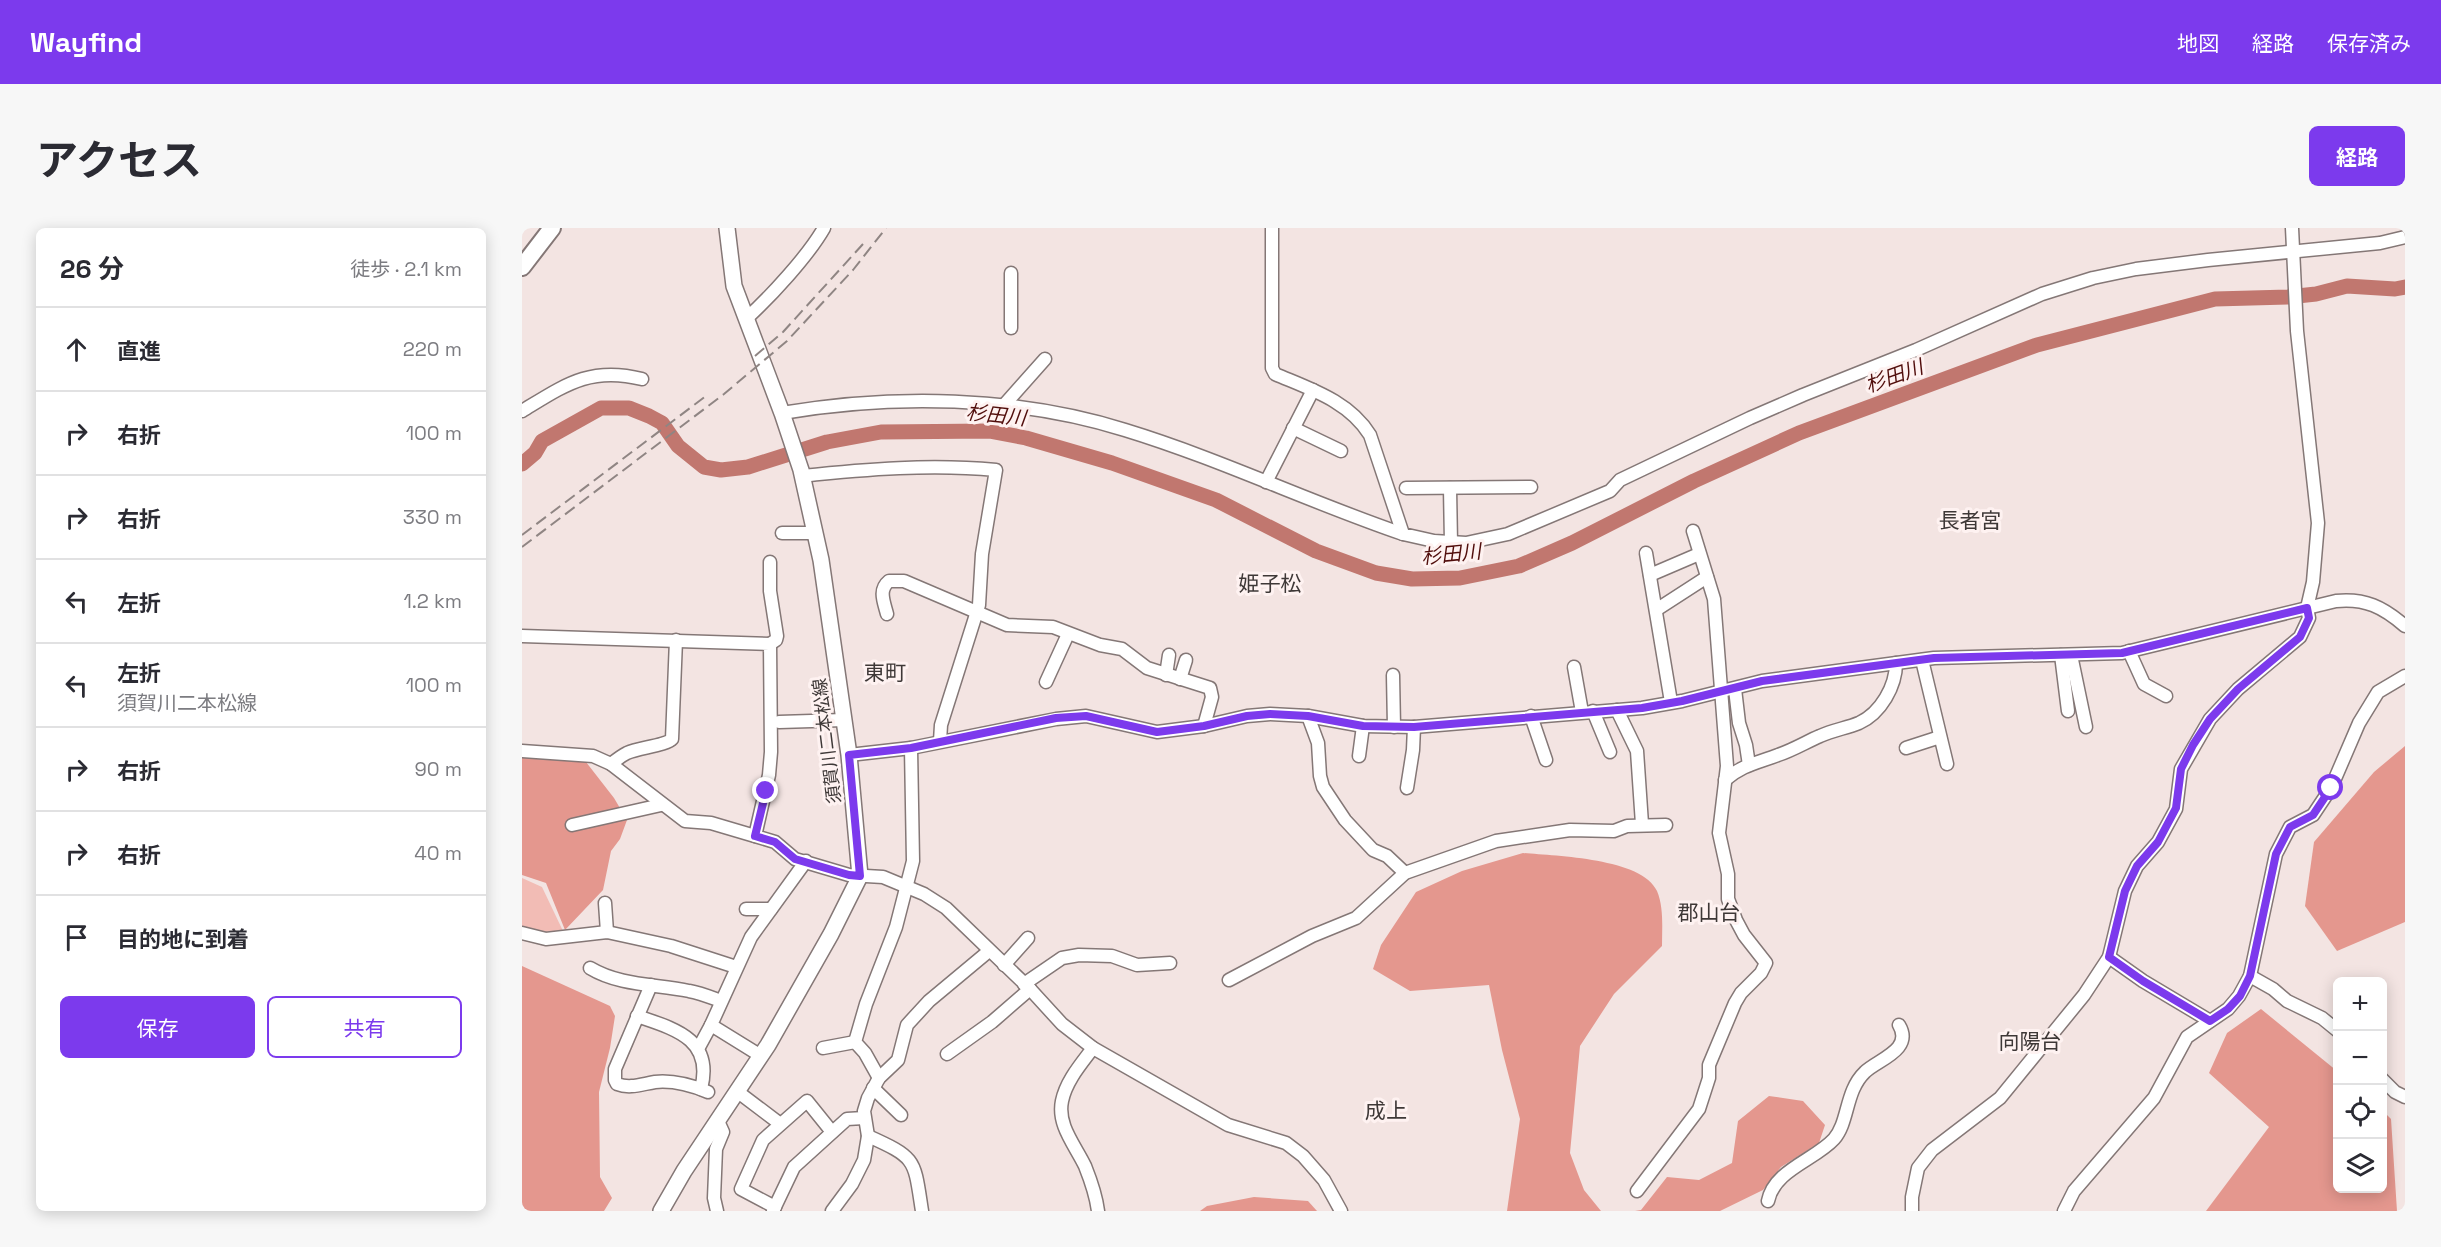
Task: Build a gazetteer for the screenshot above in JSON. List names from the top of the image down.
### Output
{
  "streets": {
    "main road": ["須賀川二本松線"]
  },
  "districts": [
    "長者宮",
    "姫子松",
    "東町",
    "郡山台",
    "向陽台",
    "成上"
  ],
  "water": ["杉田川"],
  "page": {
    "header": "Wayfind",
    "nav": ["地図", "経路", "保存済み"],
    "title": "アクセス",
    "buttons": [
      "経路",
      ["保存", "共有"]
    ],
    "heading": ["26 分", "徒歩 · 2.1 km"],
    "list": [
      ["直進", "220 m"],
      ["右折", "100 m"],
      ["右折", "330 m"],
      ["左折", "1.2 km"],
      ["左折", "須賀川二本松線", "100 m"],
      ["右折", "90 m"],
      ["右折", "40 m"],
      "目的地に到着"
    ],
    "map_buttons": ["+", "−"]
  }
}
